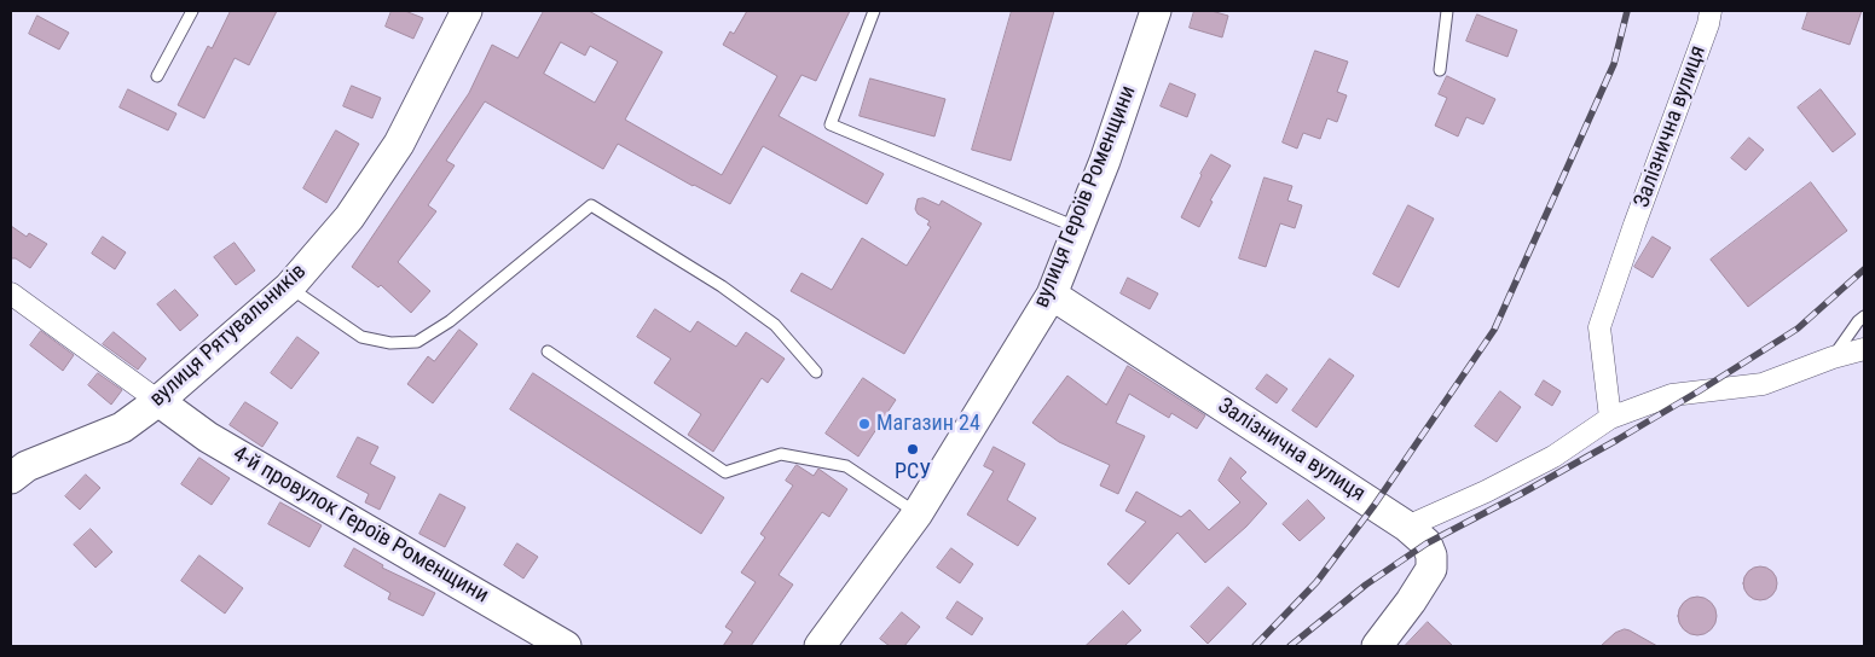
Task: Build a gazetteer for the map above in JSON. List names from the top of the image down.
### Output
{
  "streets": {
    "street": [
      "Залізнична вулиця",
      "вулиця Героїв Роменщини",
      "вулиця Рятувальників",
      "4-й провулок Героїв Роменщини"
    ]
  },
  "crossings": [
    ["Залізнична вулиця", "вулиця Героїв Роменщини"],
    ["вулиця Рятувальників", "4-й провулок Героїв Роменщини"]
  ],
  "places": ["Магазин 24", "РСУ"]
}
